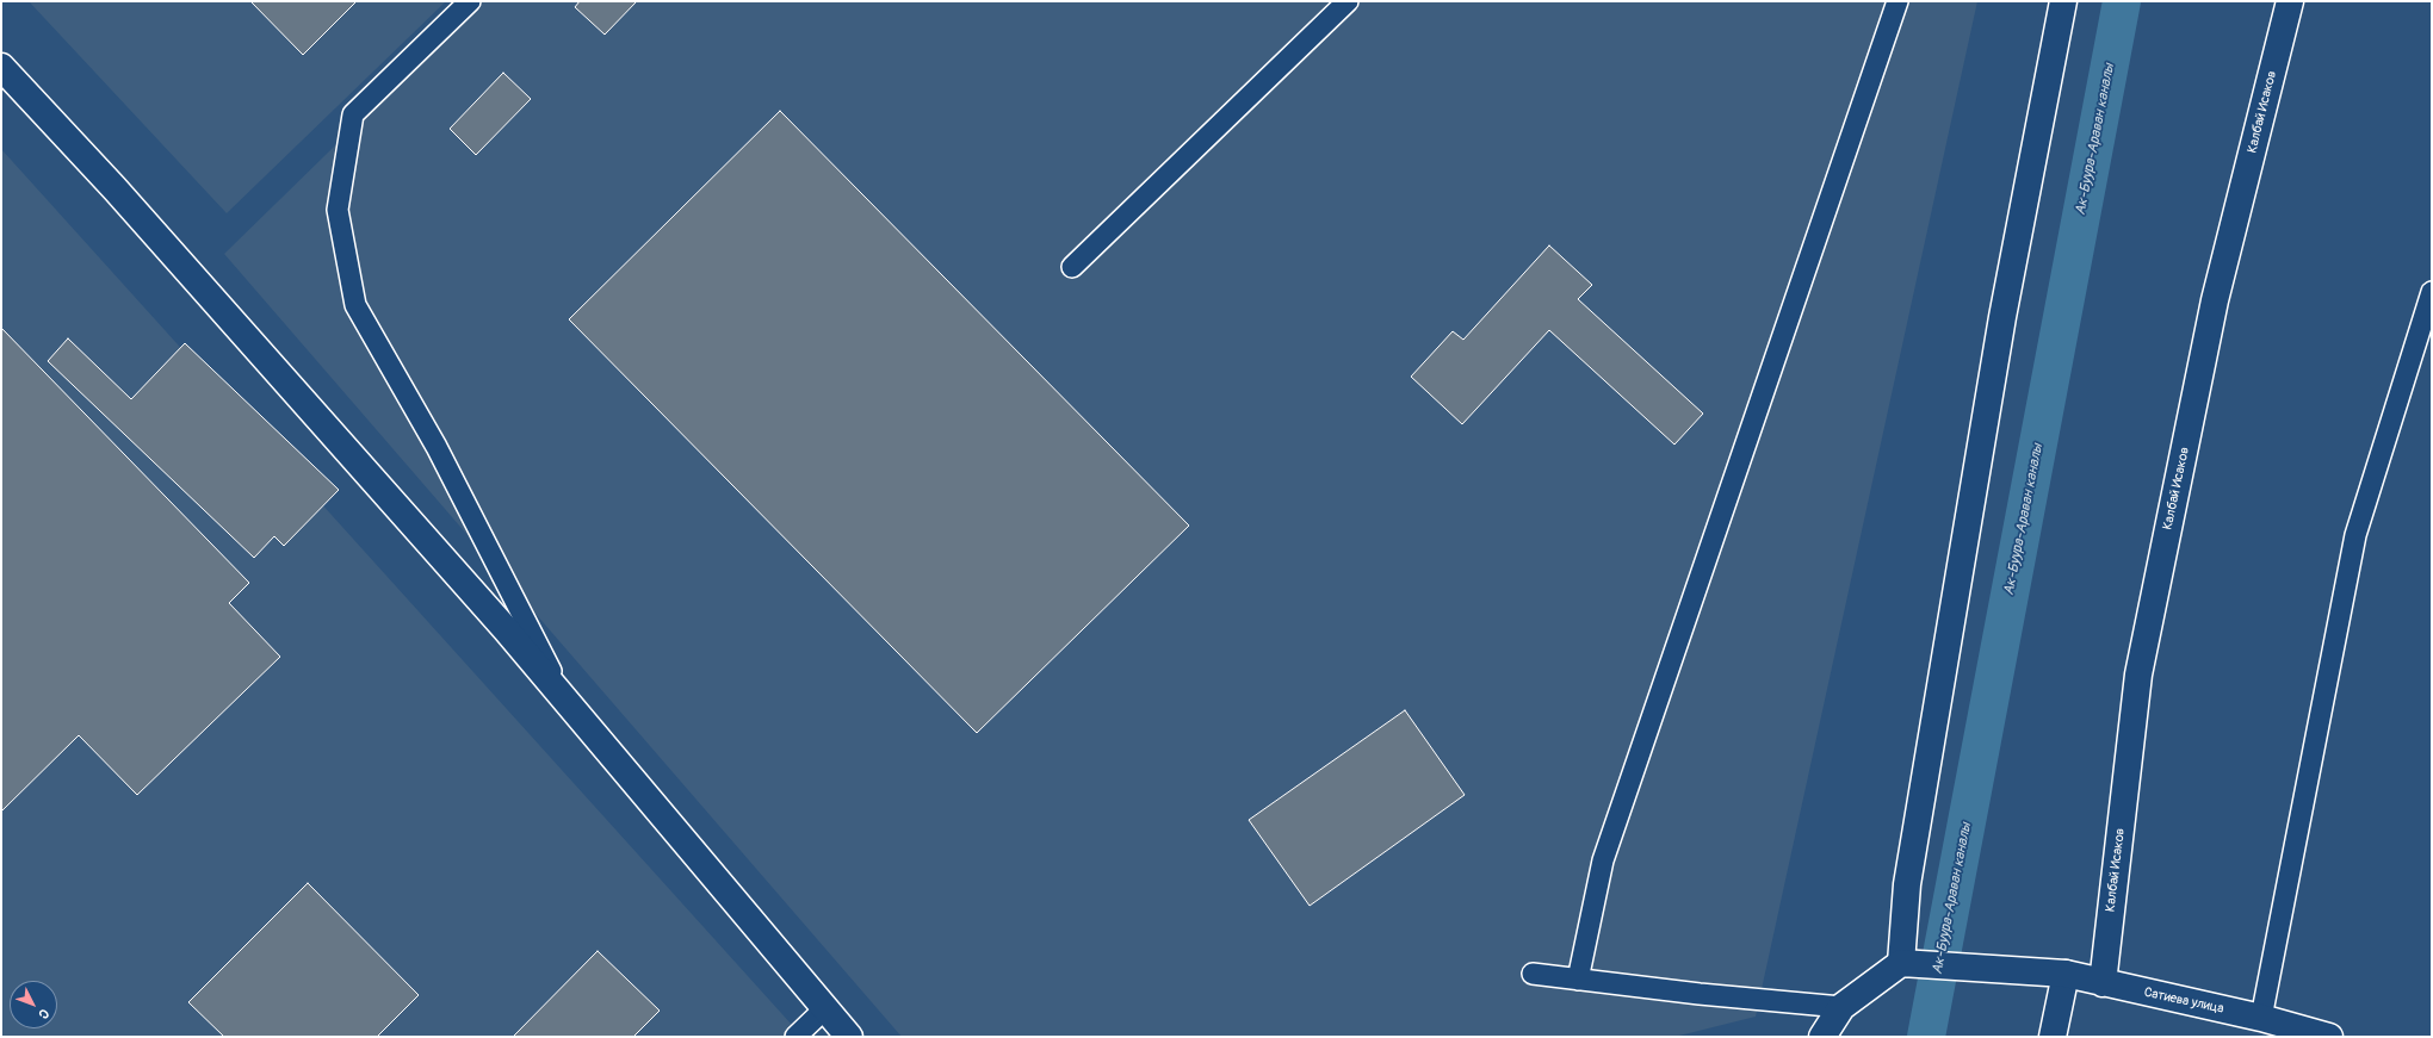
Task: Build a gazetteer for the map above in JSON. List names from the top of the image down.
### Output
{
  "streets": {
    "street": ["Калбай Исаков", "Сатиева улица"]
  },
  "crossings": [
    ["Калбай Исаков", "Сатиева улица"]
  ],
  "water": ["Ак-Буура-Араван каналы"],
  "north": "bottom right"
}
